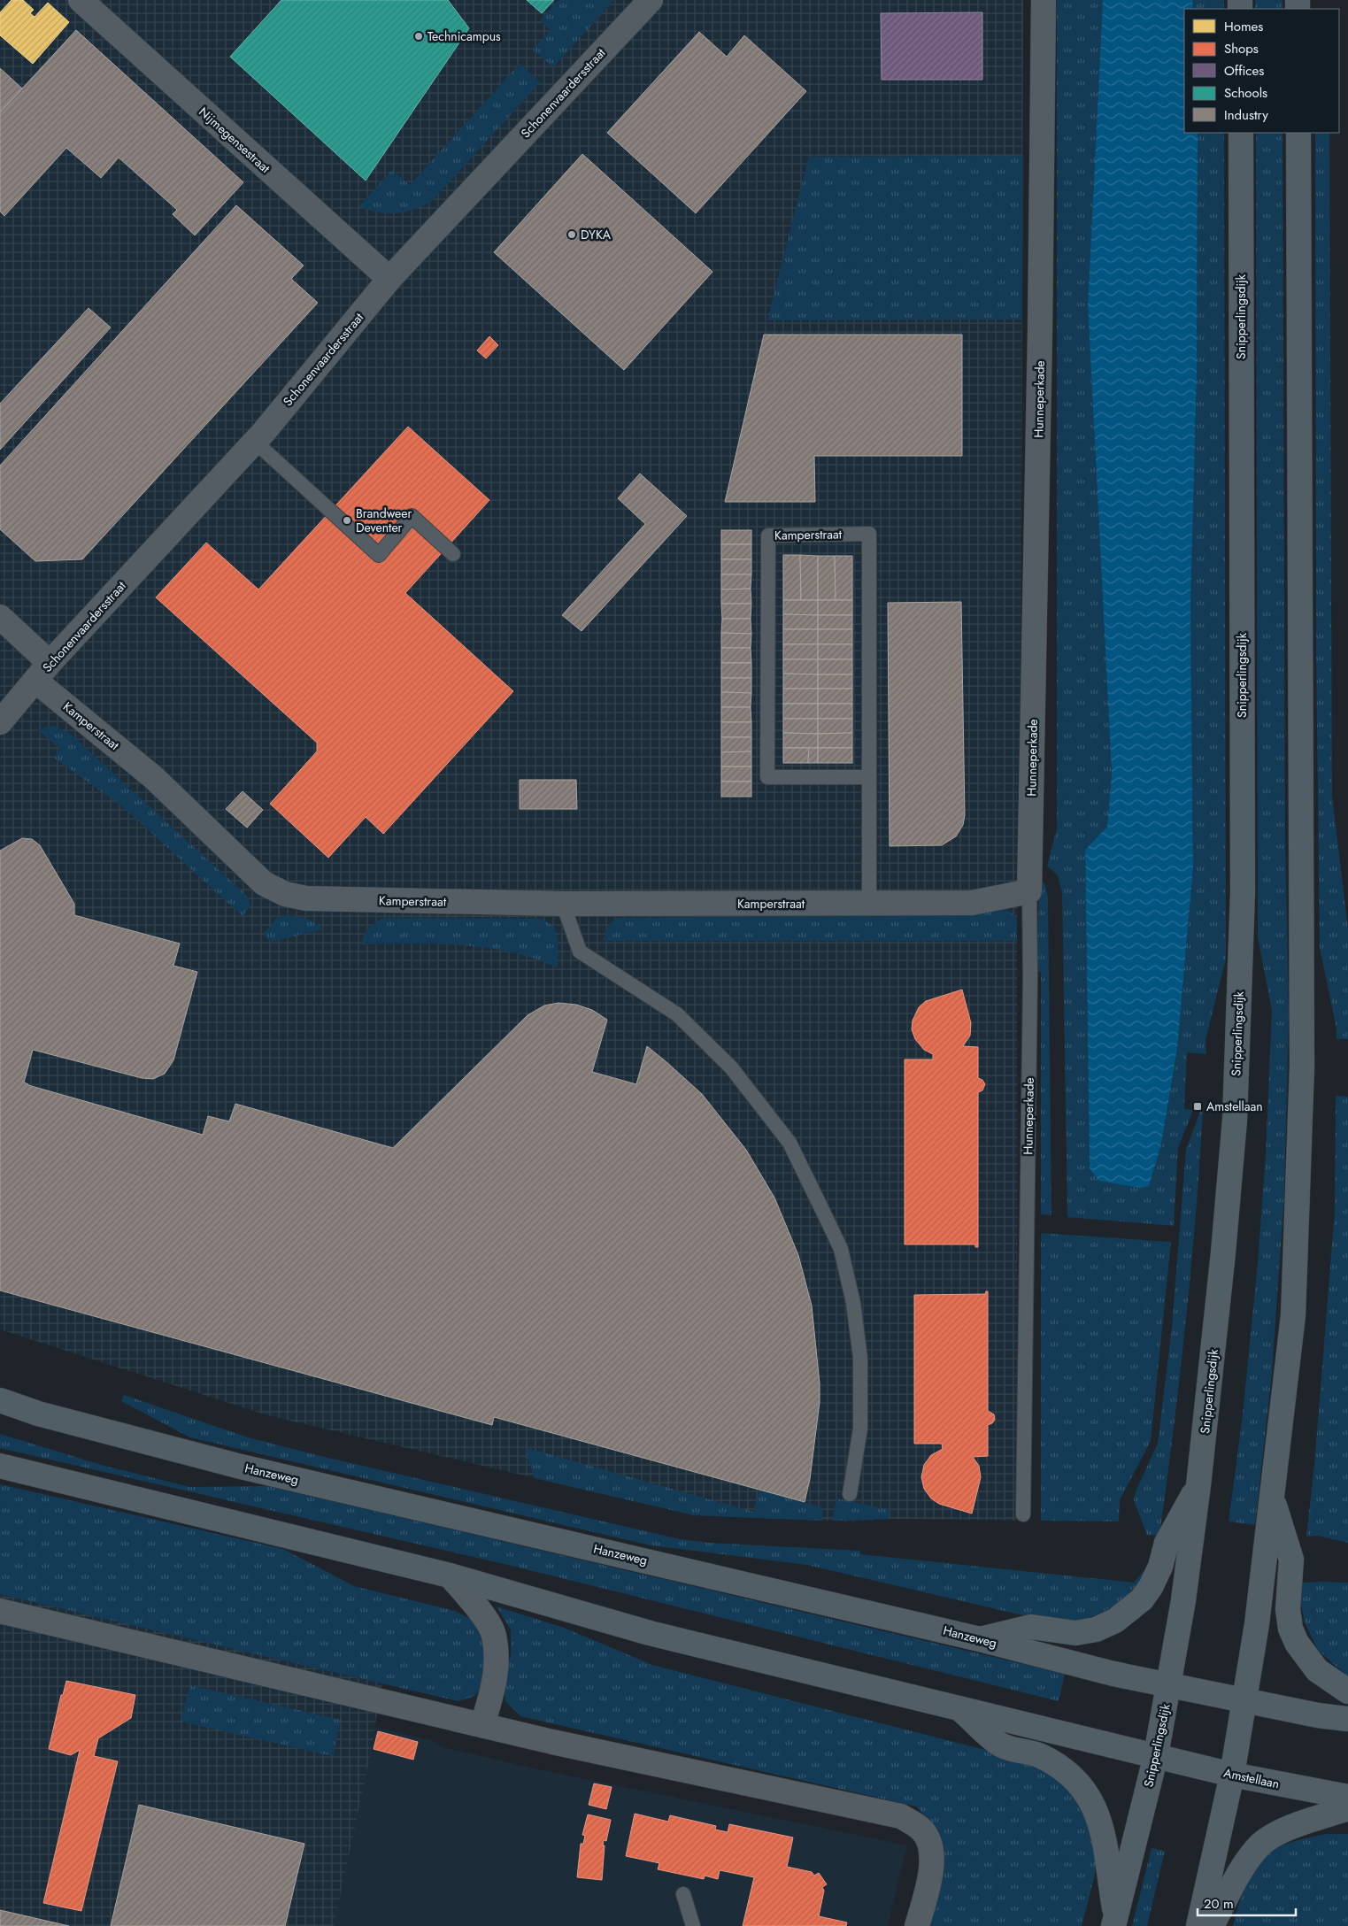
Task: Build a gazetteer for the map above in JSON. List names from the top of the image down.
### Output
{
  "streets": {
    "main road": ["Snipperlingsdijk", "Hanzeweg", "Amstellaan"],
    "street": [
      "Schonenvaardersstraat",
      "Nijmegensestraat",
      "Hunneperkade",
      "Kamperstraat"
    ]
  },
  "crossings": [
    ["Schonenvaardersstraat", "Nijmegensestraat"],
    ["Schonenvaardersstraat", "Kamperstraat"],
    ["Snipperlingsdijk", "Hanzeweg"],
    ["Snipperlingsdijk", "Amstellaan"],
    ["Hunneperkade", "Kamperstraat"]
  ],
  "places": {
    "other": ["Technicampus", "DYKA", "Brandweer Deventer"],
    "transit": ["Amstellaan"]
  },
  "legend": [
    "Homes",
    "Shops",
    "Offices",
    "Schools",
    "Industry"
  ],
  "scale_bar": "20 m"
}
